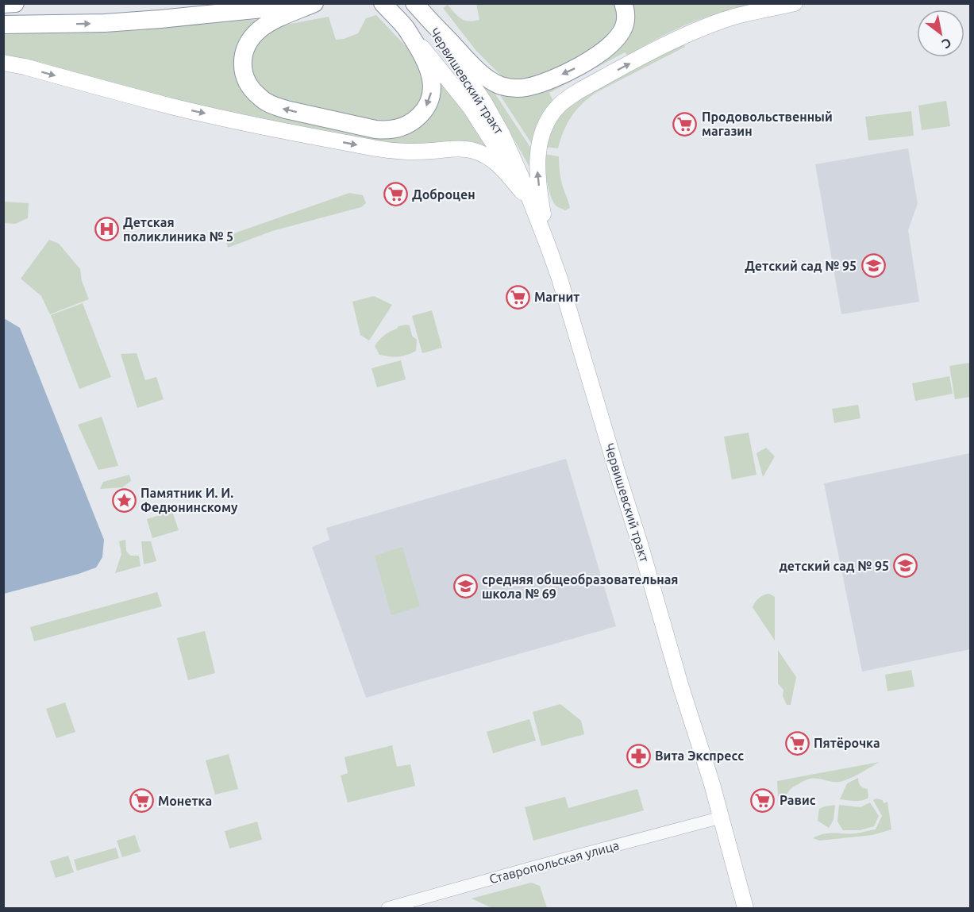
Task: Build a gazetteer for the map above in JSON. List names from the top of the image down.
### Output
{
  "streets": {
    "main road": ["Червишевский тракт"],
    "street": ["Ставропольская улица"]
  },
  "crossings": [
    ["Червишевский тракт", "Ставропольская улица"]
  ],
  "places": {
    "supermarket": [
      "Продовольственный магазин",
      "Доброцен",
      "Магнит",
      "Пятёрочка",
      "Равис",
      "Монетка"
    ],
    "hospital": ["Детская поликлиника № 5"],
    "school or university": ["Детский сад № 95", "детский сад № 95", "средняя общеобразовательная школа № 69"],
    "place": ["Памятник И. И. Федюнинскому"],
    "pharmacy": ["Вита Экспресс"]
  },
  "north": "bottom right"
}
